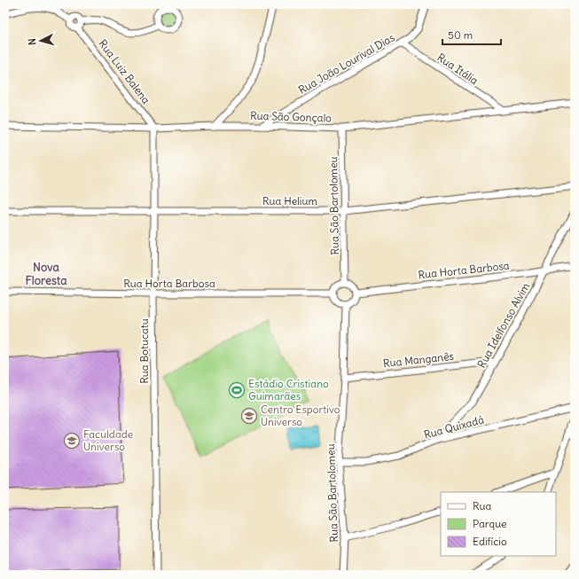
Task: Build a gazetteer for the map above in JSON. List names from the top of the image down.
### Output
{
  "streets": {
    "street": [
      "Rua João Lourival Dias",
      "Rua Itália",
      "Rua Luiz Balena",
      "Rua São Gonçalo",
      "Rua Helium",
      "Rua São Bartolomeu",
      "Rua Horta Barbosa",
      "Rua Idelfonso Alvim",
      "Rua Botucatu",
      "Rua Manganês",
      "Rua Quixadá"
    ]
  },
  "crossings": [
    ["Rua João Lourival Dias", "Rua Itália"],
    ["Rua João Lourival Dias", "Rua São Gonçalo"],
    ["Rua Itália", "Rua São Gonçalo"],
    ["Rua Luiz Balena", "Rua São Gonçalo"],
    ["Rua Luiz Balena", "Rua Botucatu"],
    ["Rua São Gonçalo", "Rua São Bartolomeu"],
    ["Rua São Gonçalo", "Rua Botucatu"],
    ["Rua Helium", "Rua São Bartolomeu"],
    ["Rua Helium", "Rua Botucatu"],
    ["Rua São Bartolomeu", "Rua Horta Barbosa"],
    ["Rua São Bartolomeu", "Rua Manganês"],
    ["Rua São Bartolomeu", "Rua Quixadá"],
    ["Rua Horta Barbosa", "Rua Idelfonso Alvim"],
    ["Rua Horta Barbosa", "Rua Botucatu"],
    ["Rua Idelfonso Alvim", "Rua Manganês"],
    ["Rua Idelfonso Alvim", "Rua Quixadá"]
  ],
  "districts": ["Nova Floresta"],
  "places": {
    "sports": ["Estádio Cristiano Guimarães"],
    "school or university": ["Centro Esportivo Universo", "Faculdade Universo"]
  },
  "legend": ["Rua", "Parque", "Edifício"],
  "scale_bar": "50 m",
  "north": "left"
}
